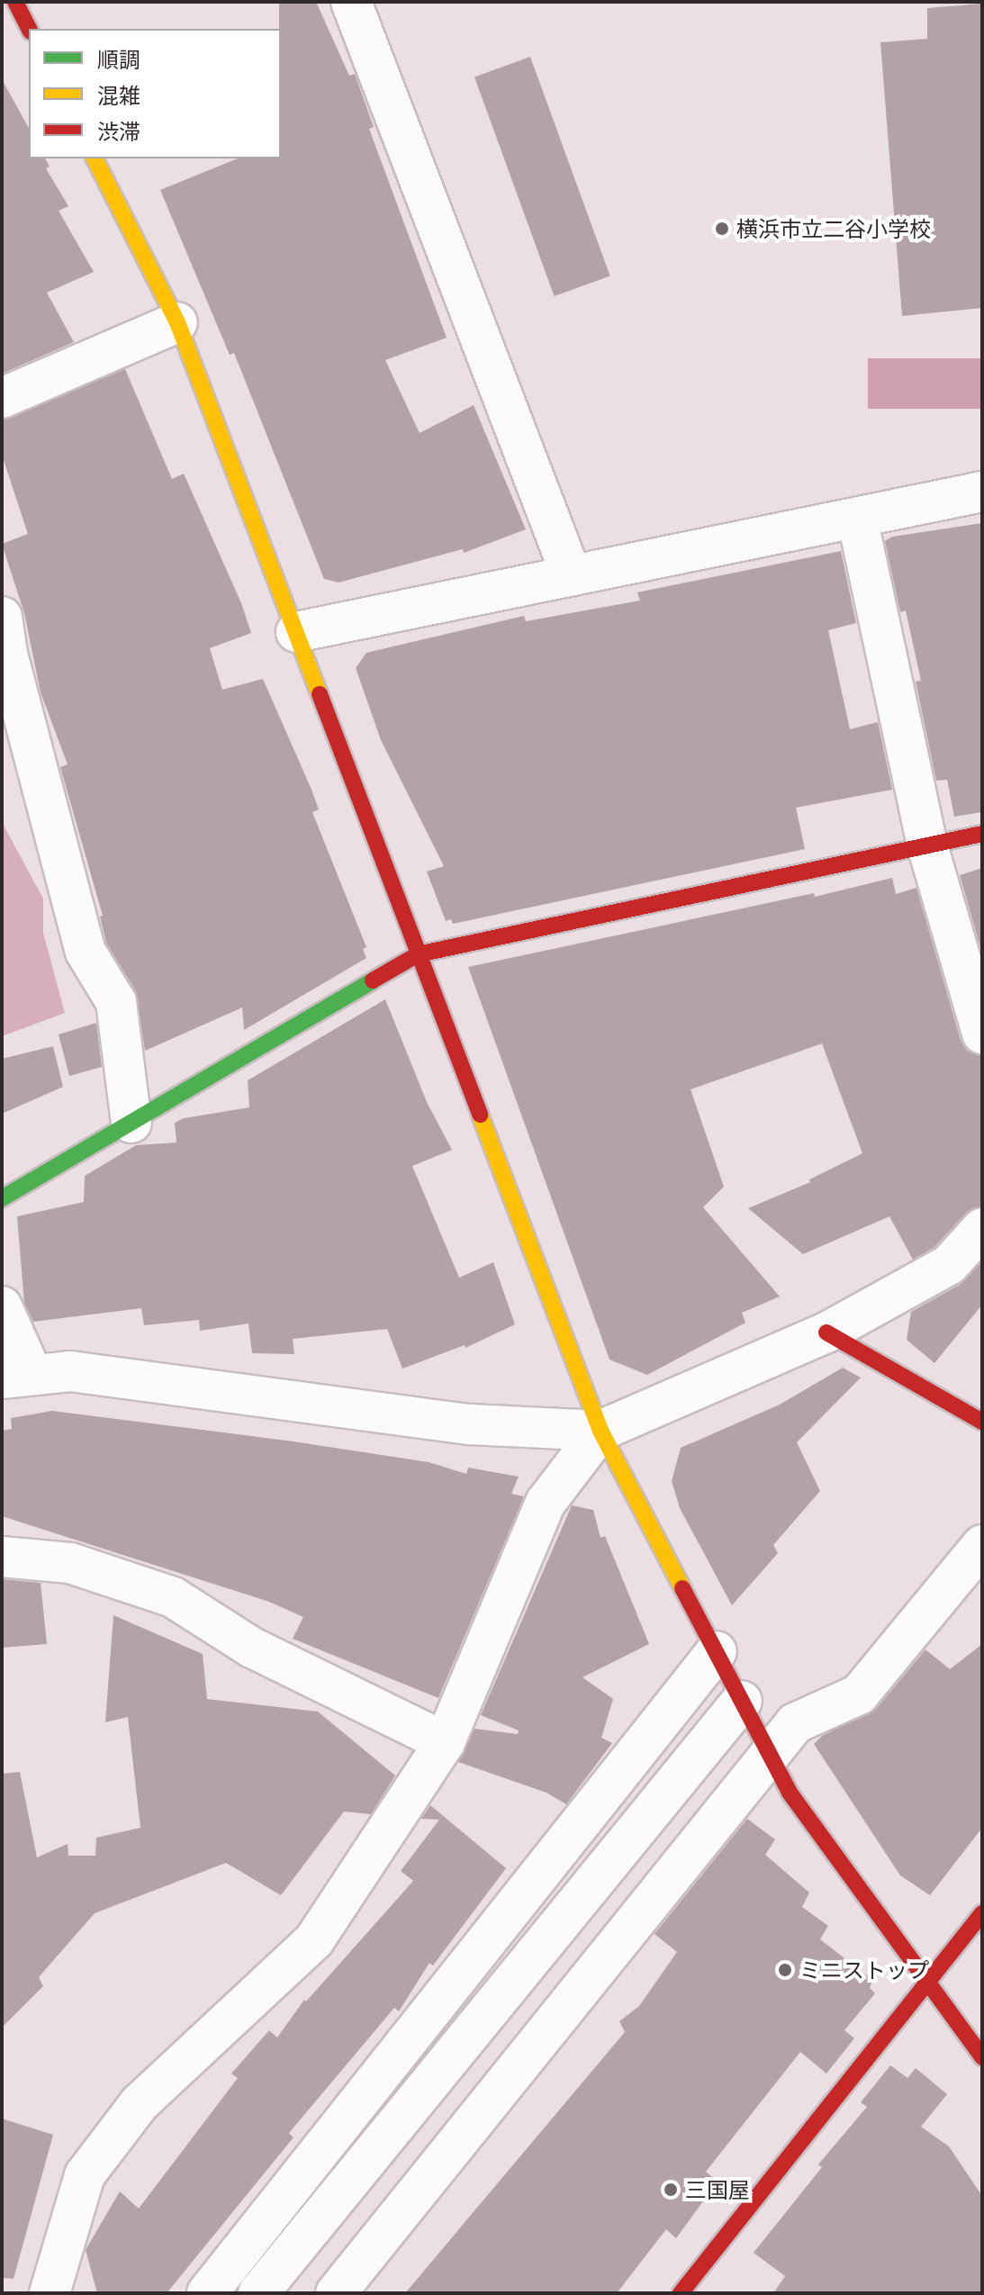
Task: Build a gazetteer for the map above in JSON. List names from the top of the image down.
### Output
{
  "places": ["横浜市立二谷小学校", "ミニストップ", "三国屋"],
  "legend": ["順調", "混雑", "渋滞"]
}
